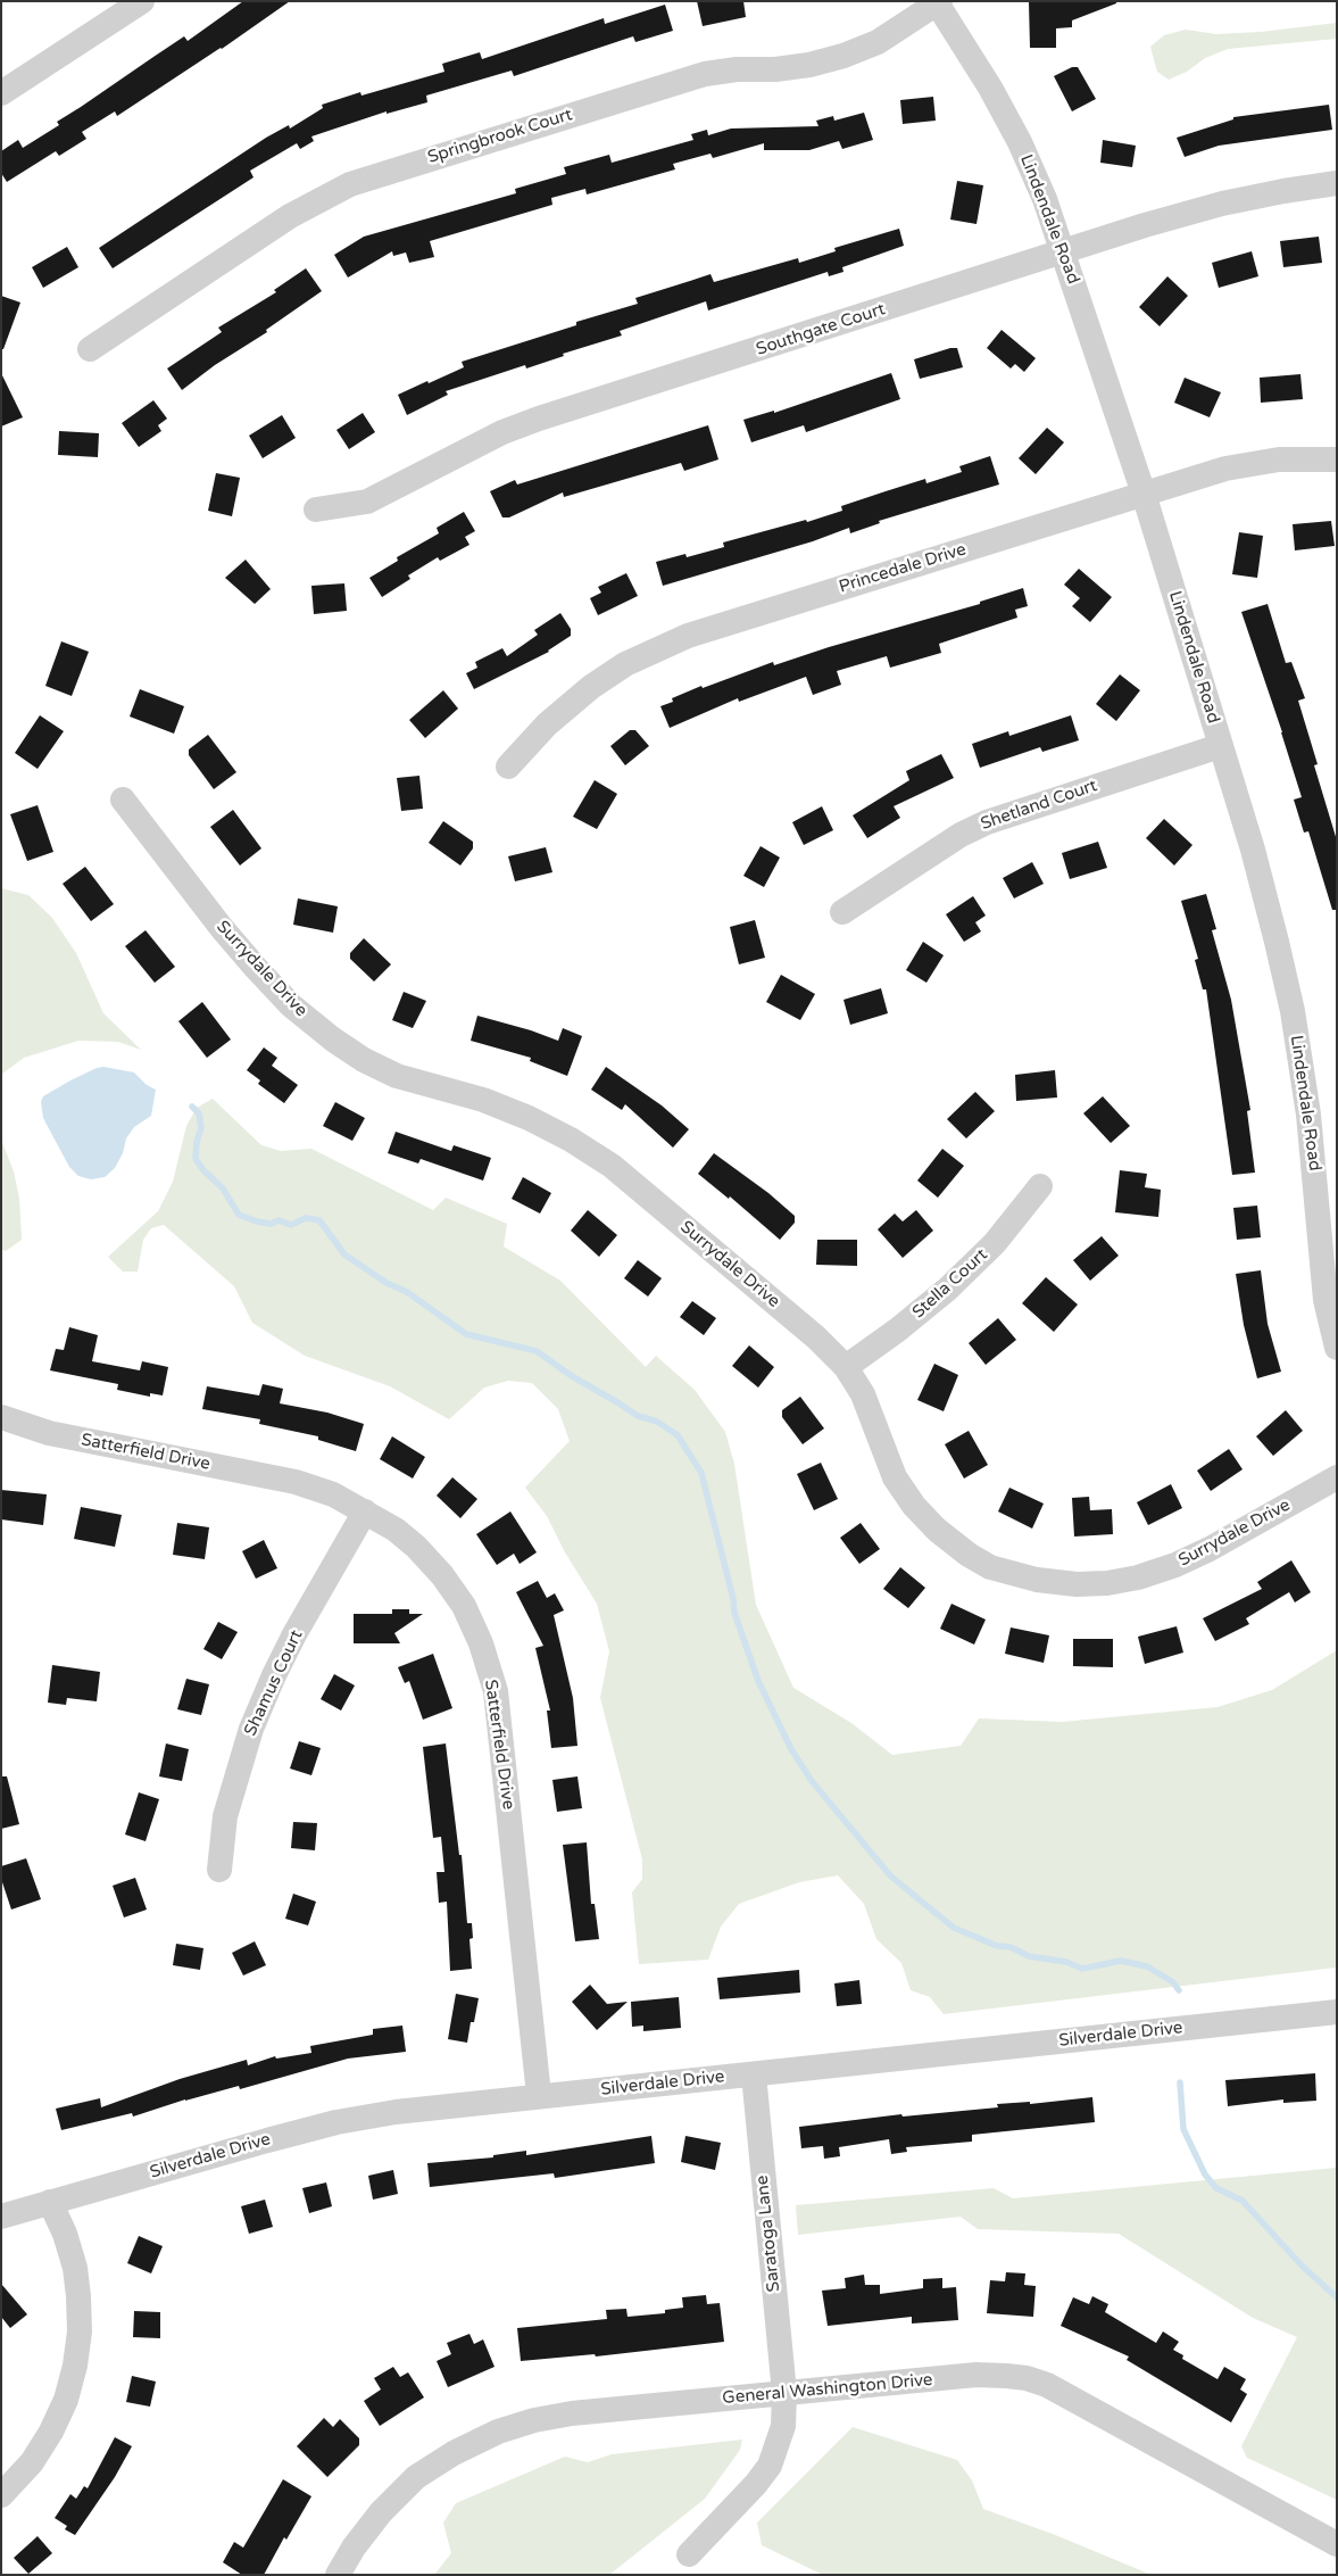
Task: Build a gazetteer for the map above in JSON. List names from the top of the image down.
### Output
{
  "streets": {
    "street": [
      "Springbrook Court",
      "Lindendale Road",
      "Southgate Court",
      "Princedale Drive",
      "Shetland Court",
      "Surrydale Drive",
      "Stella Court",
      "Satterfield Drive",
      "Shamus Court",
      "Silverdale Drive",
      "Saratoga Lane",
      "General Washington Drive"
    ]
  },
  "crossings": [
    ["Springbrook Court", "Lindendale Road"],
    ["Lindendale Road", "Southgate Court"],
    ["Lindendale Road", "Princedale Drive"],
    ["Lindendale Road", "Shetland Court"],
    ["Surrydale Drive", "Stella Court"],
    ["Satterfield Drive", "Shamus Court"],
    ["Satterfield Drive", "Silverdale Drive"],
    ["Silverdale Drive", "Saratoga Lane"],
    ["Saratoga Lane", "General Washington Drive"]
  ]
}
